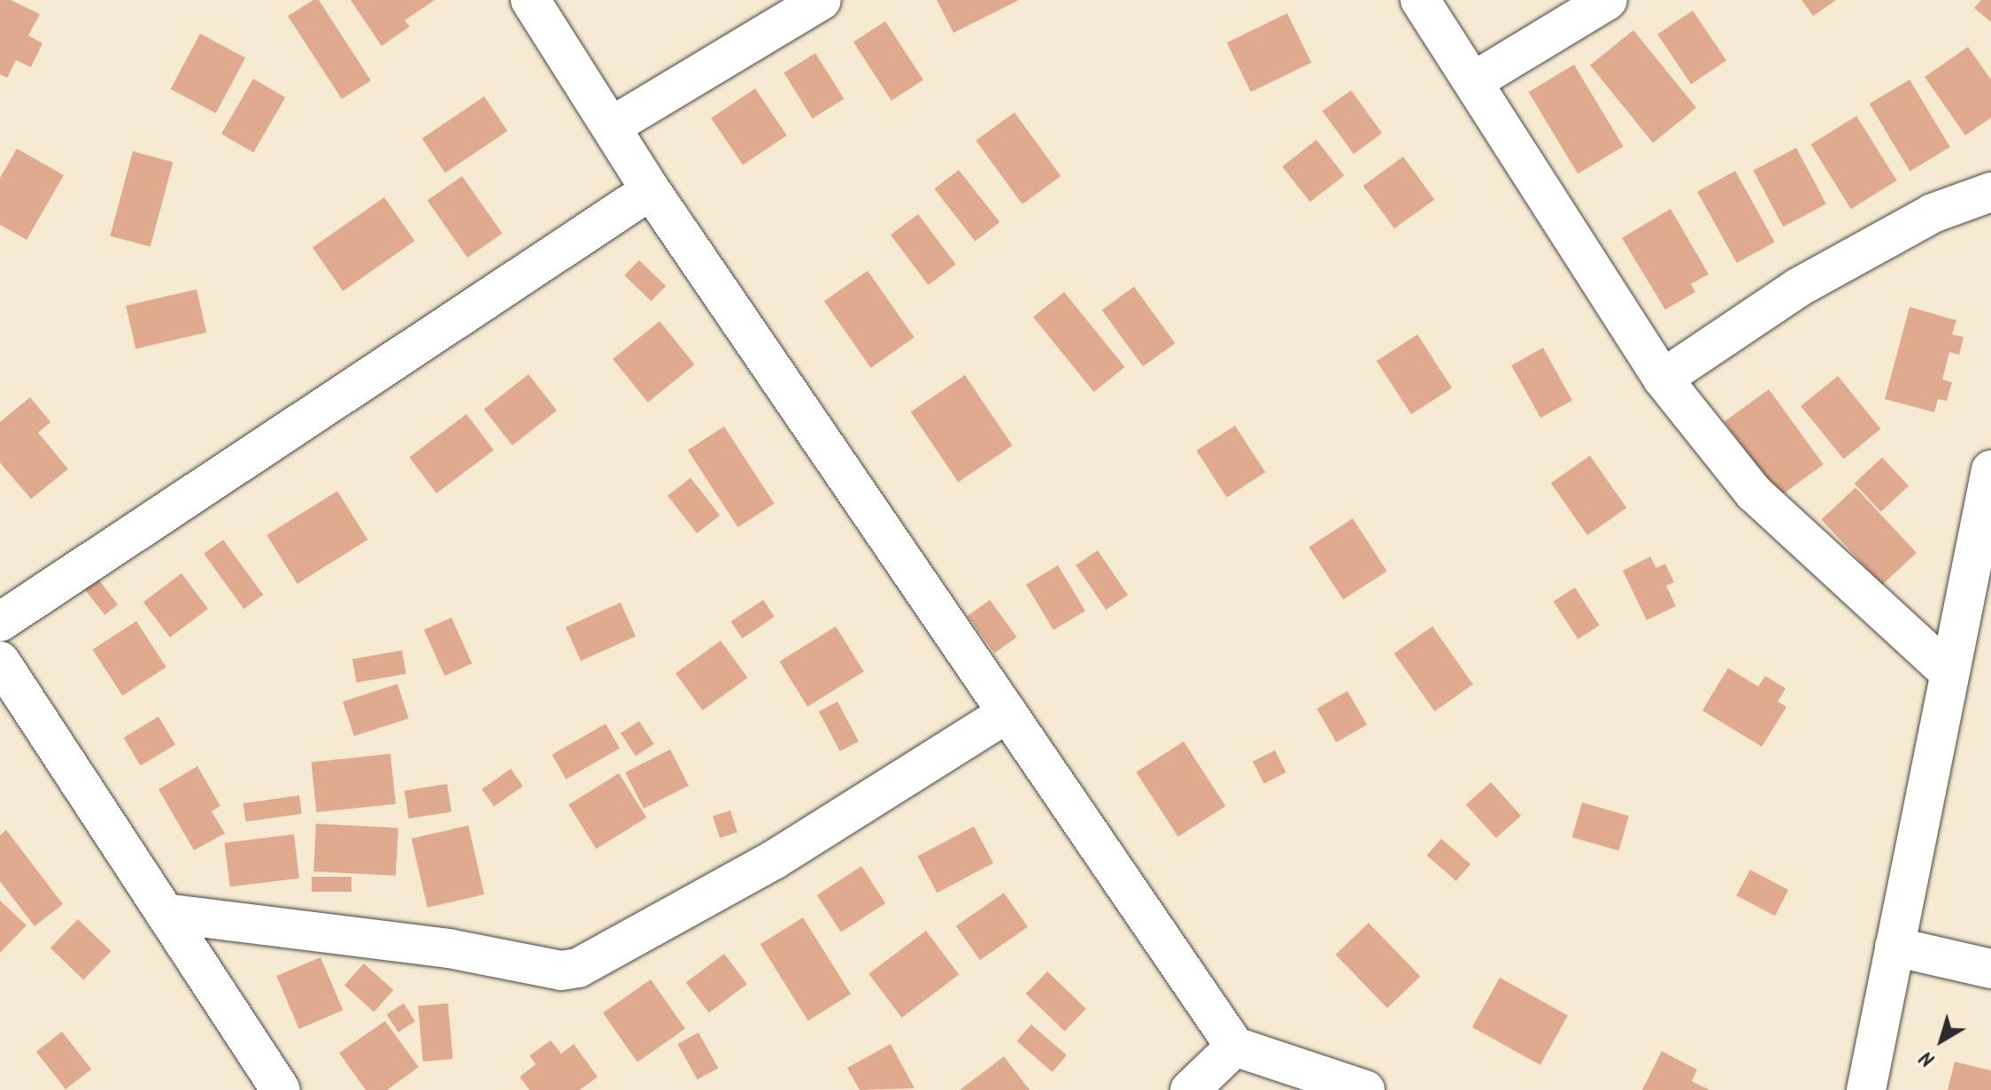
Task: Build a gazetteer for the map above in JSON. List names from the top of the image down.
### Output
{
  "north": "bottom left"
}
